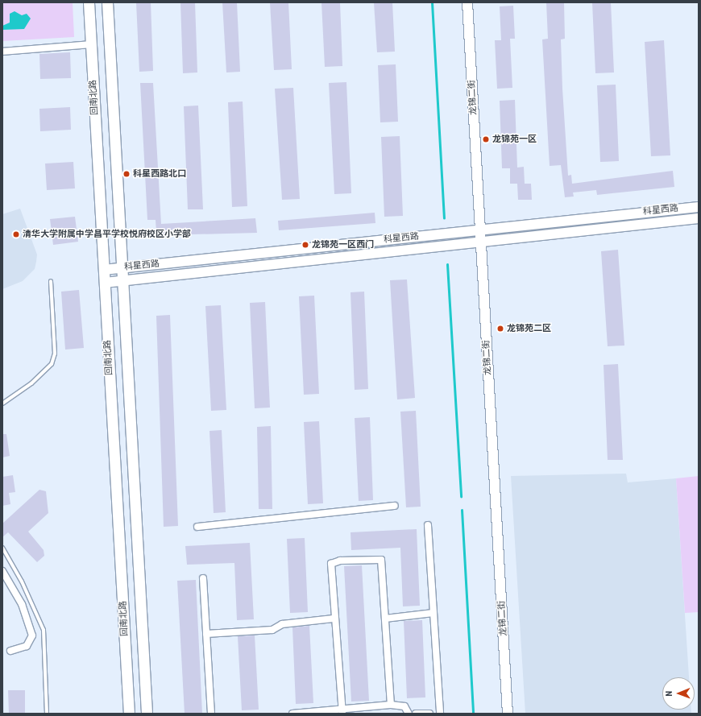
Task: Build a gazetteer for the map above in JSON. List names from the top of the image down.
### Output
{
  "streets": {
    "main road": ["回南北路"],
    "street": ["龙锦二街", "科星西路"]
  },
  "crossings": [
    ["回南北路", "科星西路"],
    ["龙锦二街", "科星西路"]
  ],
  "places": [
    "龙锦苑一区",
    "科星西路北口",
    "清华大学附属中学昌平学校悦府校区小学部",
    "龙锦苑一区西门",
    "龙锦苑二区"
  ],
  "north": "left"
}
